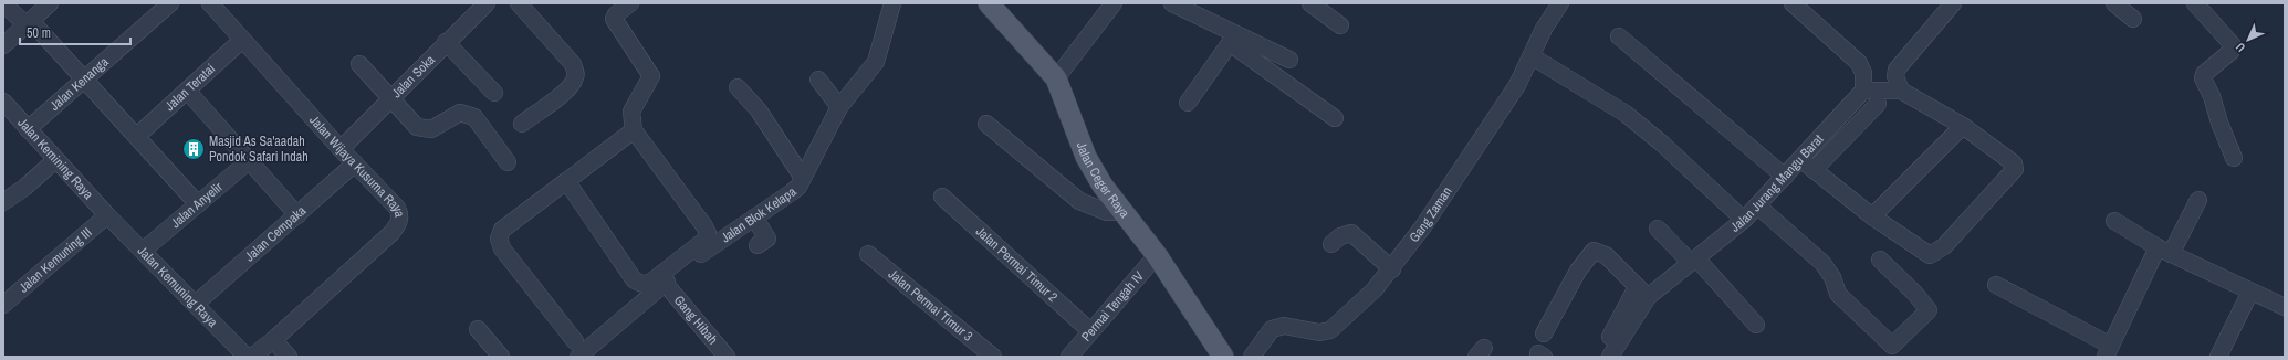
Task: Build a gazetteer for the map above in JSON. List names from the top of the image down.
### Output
{
  "streets": {
    "main road": ["Jalan Ceger Raya"],
    "street": [
      "Jalan Soka",
      "Jalan Kenanga",
      "Jalan Teratai",
      "Jalan Kemining Raya",
      "Jalan Wijaya Kusuma Raya",
      "Jalan Jurang Mangu Barat",
      "Jalan Anyelir",
      "Jalan Blok Kelapa",
      "Gang Zaman",
      "Jalan Cempaka",
      "Jalan Kemuning III",
      "Jalan Permai Timur 2",
      "Jalan Kemuning Raya",
      "Jalan Permai Timur 3",
      "Permai Tengah IV",
      "Gang Hibah"
    ]
  },
  "crossings": [
    ["Jalan Soka", "Jalan Wijaya Kusuma Raya"],
    ["Jalan Kenanga", "Jalan Kemining Raya"],
    ["Jalan Teratai", "Jalan Wijaya Kusuma Raya"],
    ["Jalan Kemining Raya", "Jalan Kemuning III"],
    ["Jalan Kemining Raya", "Jalan Kemuning Raya"],
    ["Jalan Wijaya Kusuma Raya", "Jalan Cempaka"],
    ["Jalan Ceger Raya", "Permai Tengah IV"],
    ["Jalan Anyelir", "Jalan Kemuning Raya"],
    ["Jalan Blok Kelapa", "Gang Hibah"],
    ["Jalan Cempaka", "Jalan Kemuning Raya"],
    ["Jalan Kemuning III", "Jalan Kemuning Raya"],
    ["Jalan Permai Timur 2", "Permai Tengah IV"]
  ],
  "places": {
    "building": ["Masjid As Sa'aadah Pondok Safari Indah"]
  },
  "scale_bar": "50 m",
  "north": "bottom left"
}
